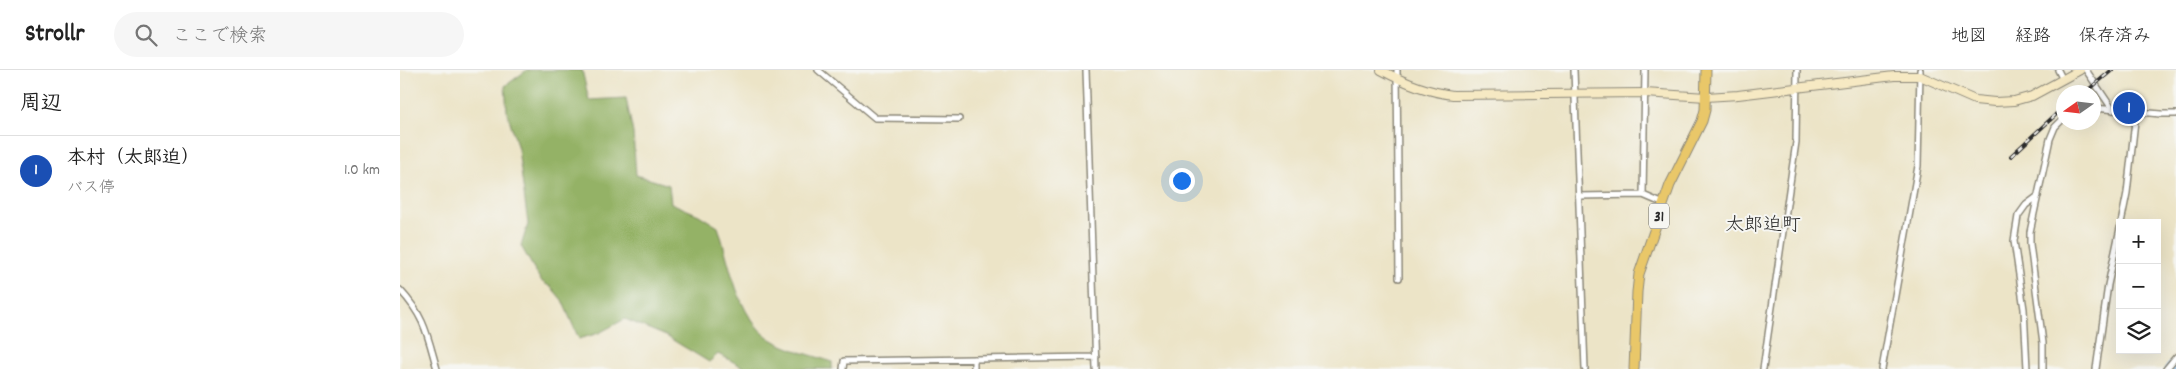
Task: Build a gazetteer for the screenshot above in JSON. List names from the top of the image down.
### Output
{
  "streets": {
    "main road": ["31"]
  },
  "districts": ["太郎迫町"],
  "north": "left",
  "page": {
    "header": "Strollr",
    "search": "ここで検索",
    "nav": ["地図", "経路", "保存済み"],
    "heading": "周辺",
    "pins": "1",
    "list": [
      {
        "mark": "1",
        "name": "本村（太郎迫）",
        "note": "バス停",
        "value": "1.0 km"
      }
    ],
    "map_buttons": ["+", "−"]
  }
}
